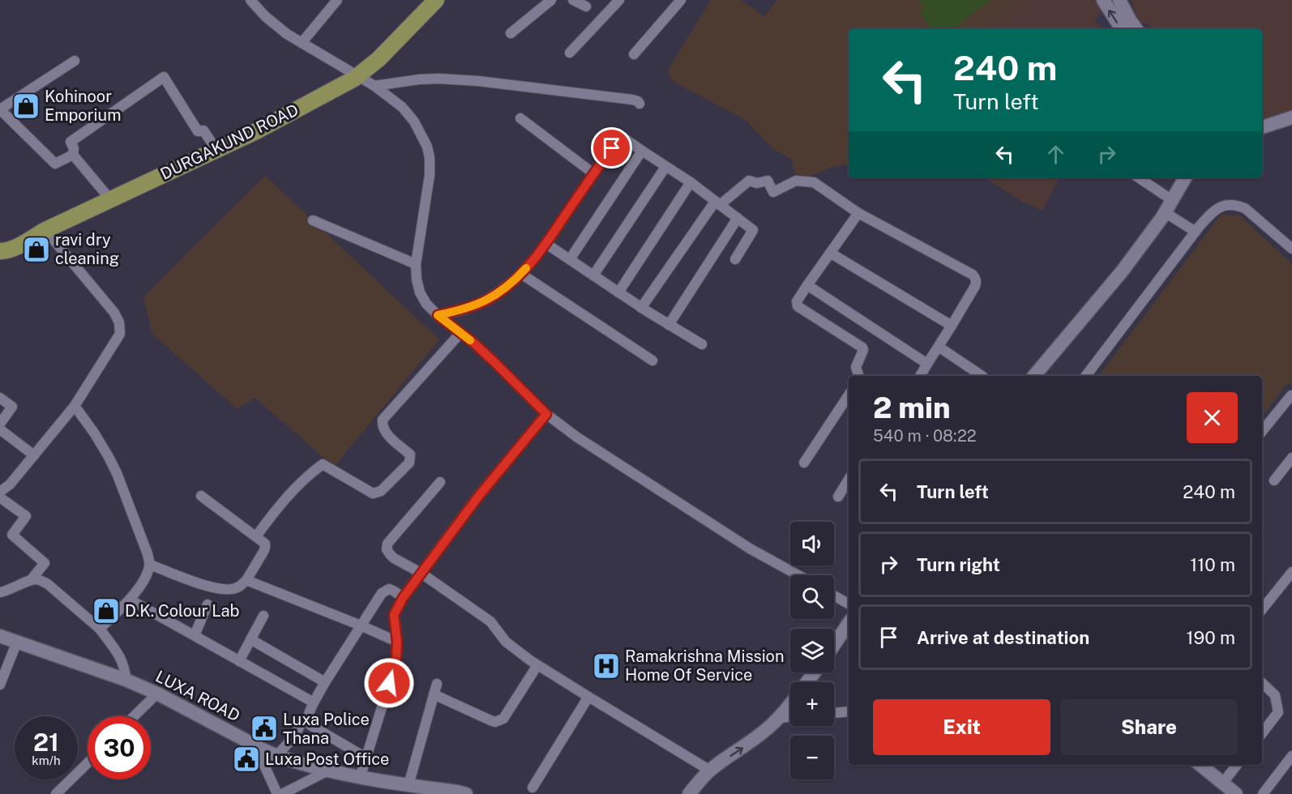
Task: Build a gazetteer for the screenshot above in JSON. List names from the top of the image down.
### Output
{
  "streets": {
    "main road": ["DURGAKUND ROAD"],
    "street": ["LUXA ROAD"]
  },
  "places": {
    "shop": ["Kohinoor Emporium", "ravi dry cleaning", "D.K. Colour Lab"],
    "hospital": ["Ramakrishna Mission Home Of Service"],
    "public building": ["Luxa Police Thana", "Luxa Post Office"]
  },
  "page": {
    "turn": ["240 m", "Turn left"],
    "heading": ["2 min", "540 m · 08:22"],
    "list": [
      {
        "name": "Turn left",
        "value": "240 m"
      },
      {
        "name": "Turn right",
        "value": "110 m"
      },
      {
        "name": "Arrive at destination",
        "value": "190 m"
      }
    ],
    "map_buttons": ["+", "−"],
    "buttons": ["Exit", "Share"],
    "speed": "21 km/h",
    "limit": "30"
  }
}
